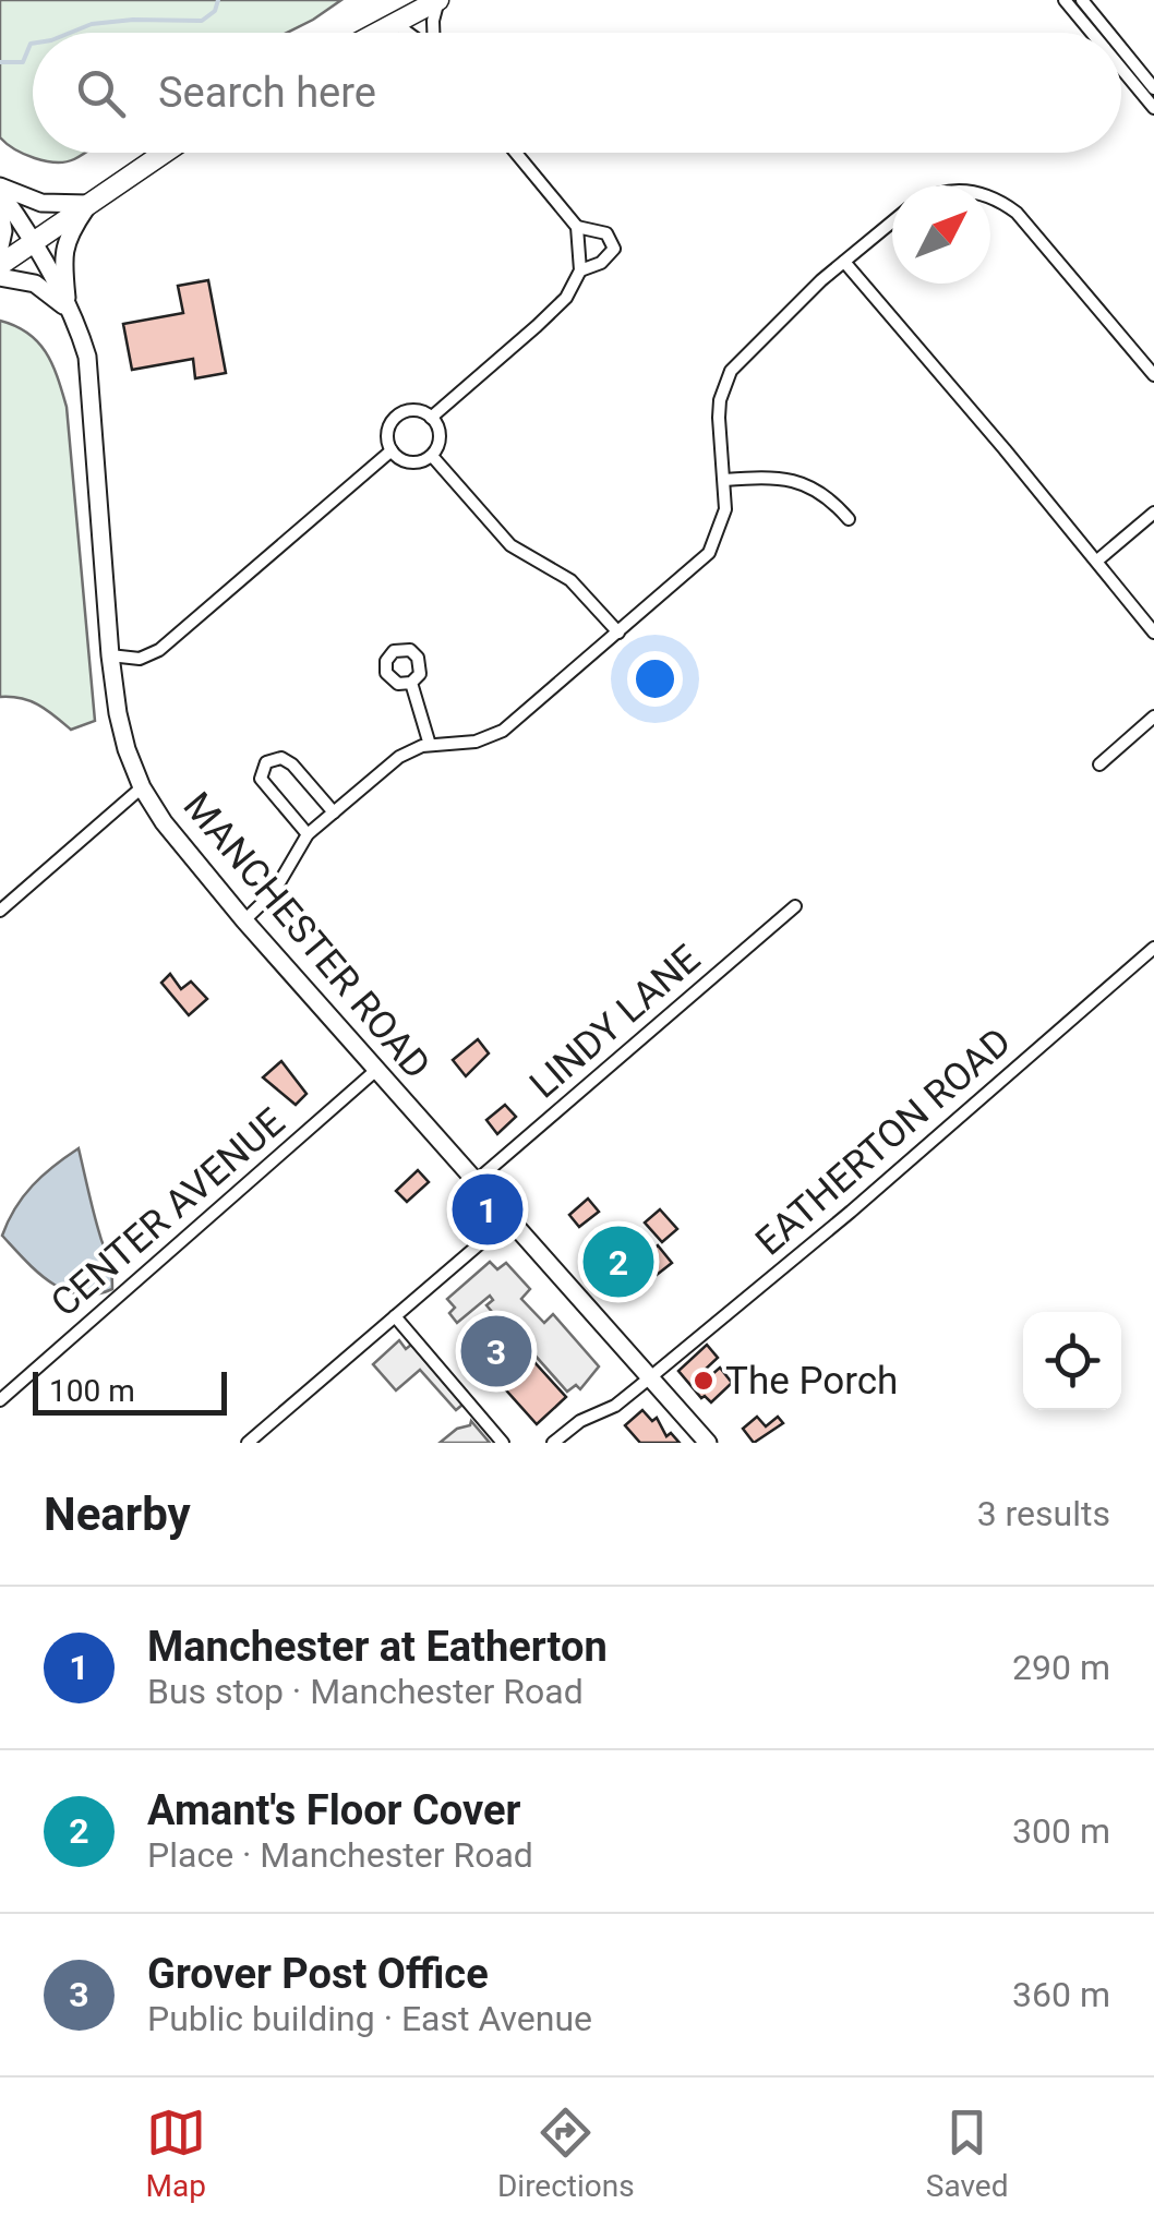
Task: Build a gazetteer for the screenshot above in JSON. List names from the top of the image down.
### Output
{
  "streets": {
    "street": [
      "MANCHESTER ROAD",
      "LINDY LANE",
      "EATHERTON ROAD",
      "CENTER AVENUE"
    ]
  },
  "crossings": [
    ["MANCHESTER ROAD", "LINDY LANE"],
    ["MANCHESTER ROAD", "EATHERTON ROAD"],
    ["MANCHESTER ROAD", "CENTER AVENUE"]
  ],
  "places": ["The Porch"],
  "scale_bar": "100 m",
  "north": "top right",
  "page": {
    "search": "Search here",
    "pins": ["1", "2", "3"],
    "scale": "100 m",
    "heading": ["Nearby", "3 results"],
    "list": [
      {
        "mark": "1",
        "name": "Manchester at Eatherton",
        "note": "Bus stop · Manchester Road",
        "value": "290 m"
      },
      {
        "mark": "2",
        "name": "Amant's Floor Cover",
        "note": "Place · Manchester Road",
        "value": "300 m"
      },
      {
        "mark": "3",
        "name": "Grover Post Office",
        "note": "Public building · East Avenue",
        "value": "360 m"
      }
    ],
    "nav": ["Map", "Directions", "Saved"]
  }
}
